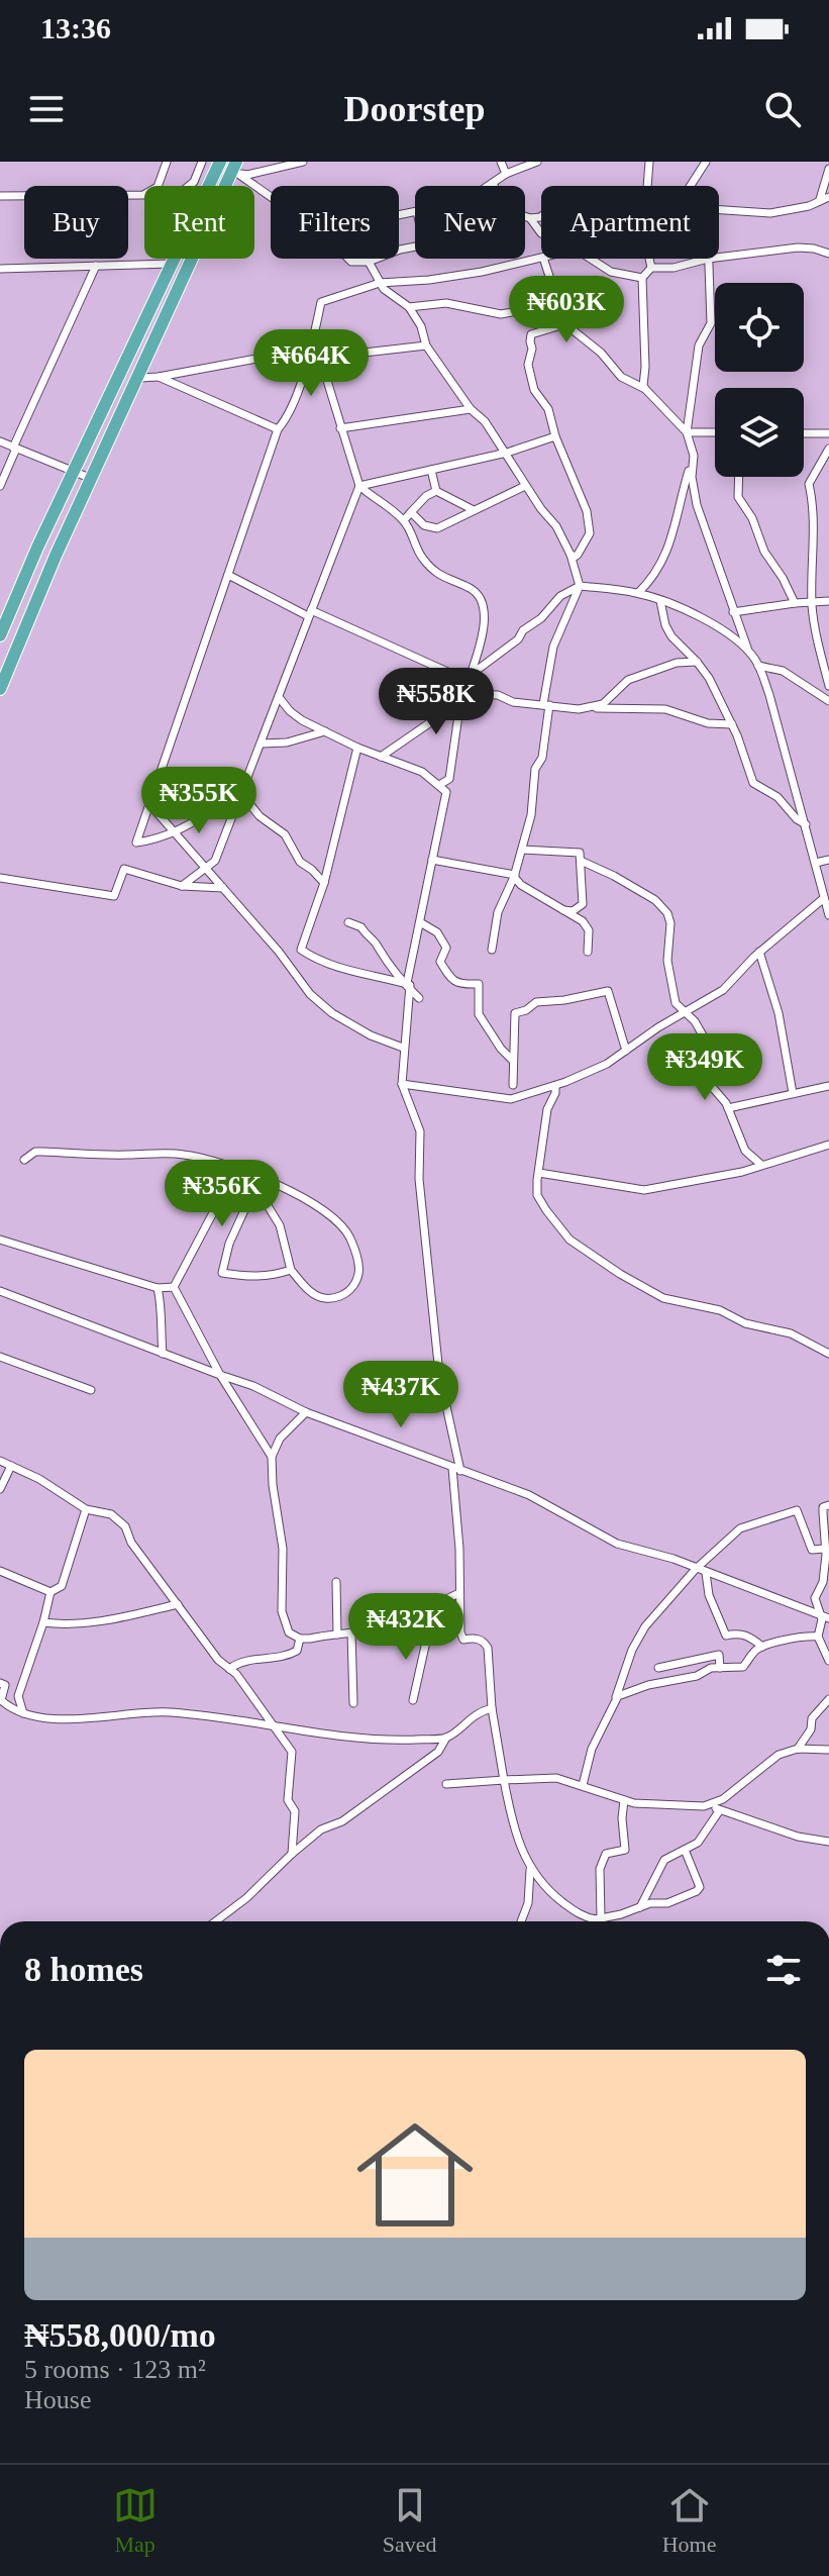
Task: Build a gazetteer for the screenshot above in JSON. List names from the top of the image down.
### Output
{
  "page": {
    "status": "13:36",
    "header": "Doorstep",
    "chip": [
      "Buy",
      "Rent",
      "Filters",
      "New",
      "Apartment"
    ],
    "price": [
      "₦603K",
      "₦664K",
      "₦558K",
      "₦355K",
      "₦349K",
      "₦356K",
      "₦437K",
      "₦432K"
    ],
    "heading": "8 homes",
    "list": [
      {
        "name": "₦558,000/mo",
        "note": "5 rooms · 123 m² · House"
      }
    ],
    "tabs": ["Map", "Saved", "Home"]
  }
}
